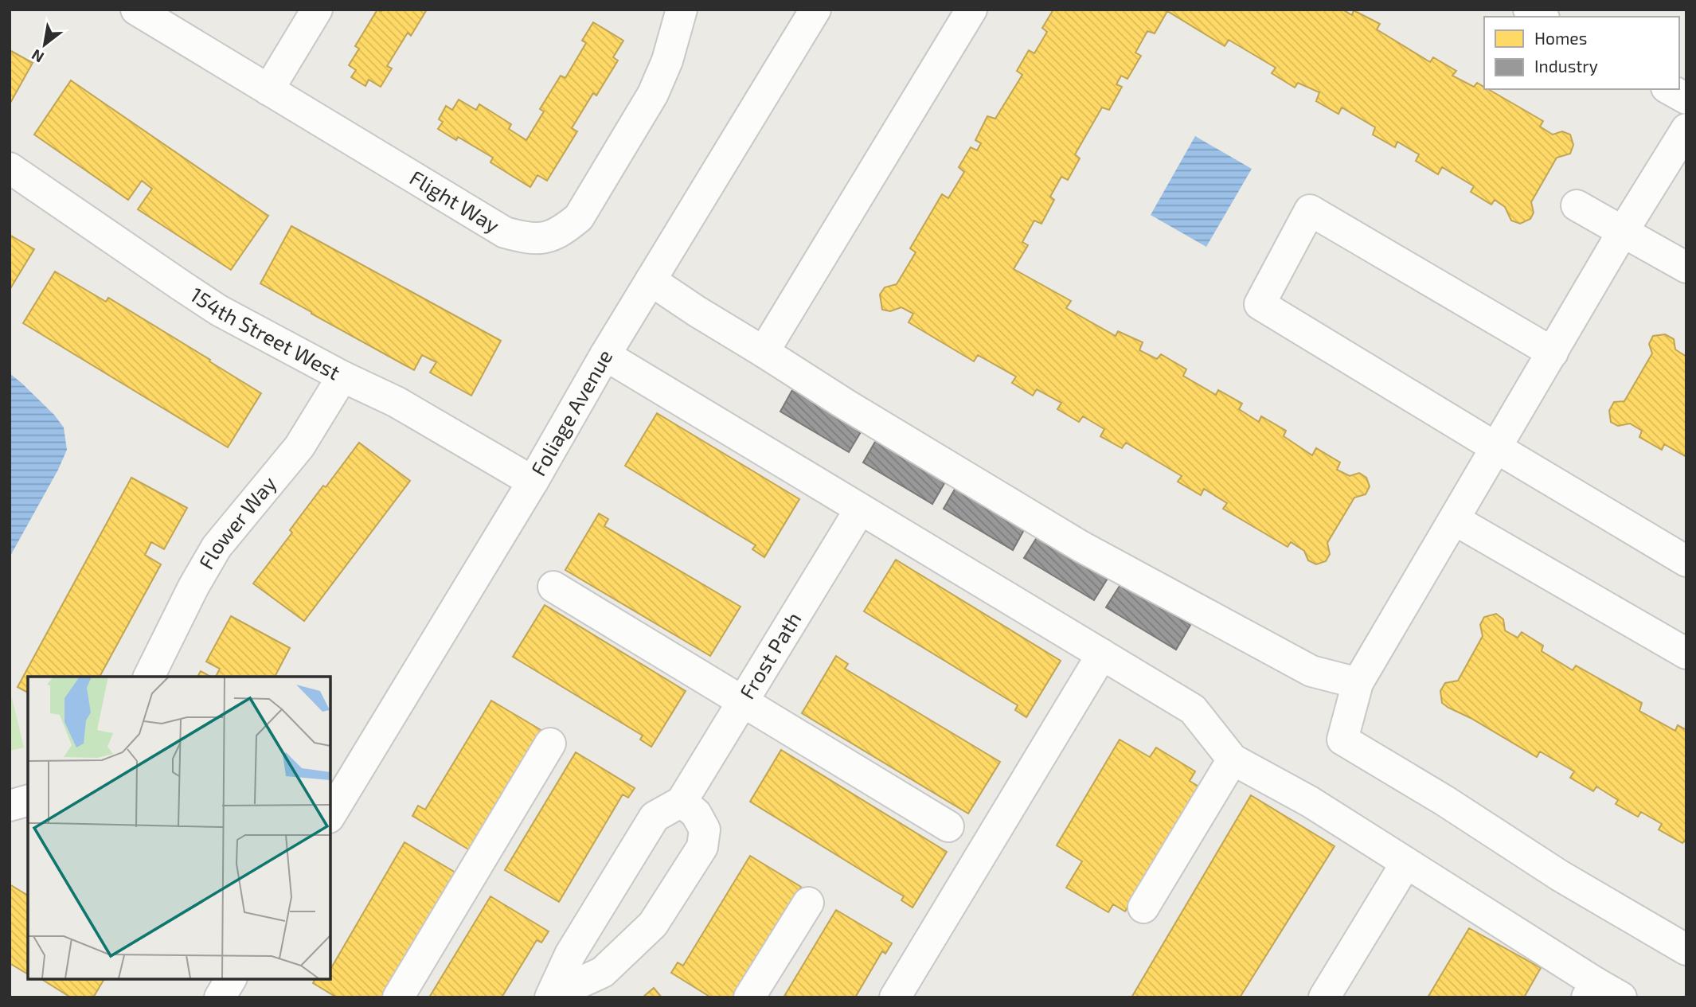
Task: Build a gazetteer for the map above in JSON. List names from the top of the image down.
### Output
{
  "streets": {
    "street": [
      "Flight Way",
      "154th Street West",
      "Foliage Avenue",
      "Flower Way",
      "Frost Path"
    ]
  },
  "crossings": [
    ["154th Street West", "Foliage Avenue"],
    ["154th Street West", "Flower Way"]
  ],
  "legend": ["Homes", "Industry"],
  "north": "bottom left"
}
